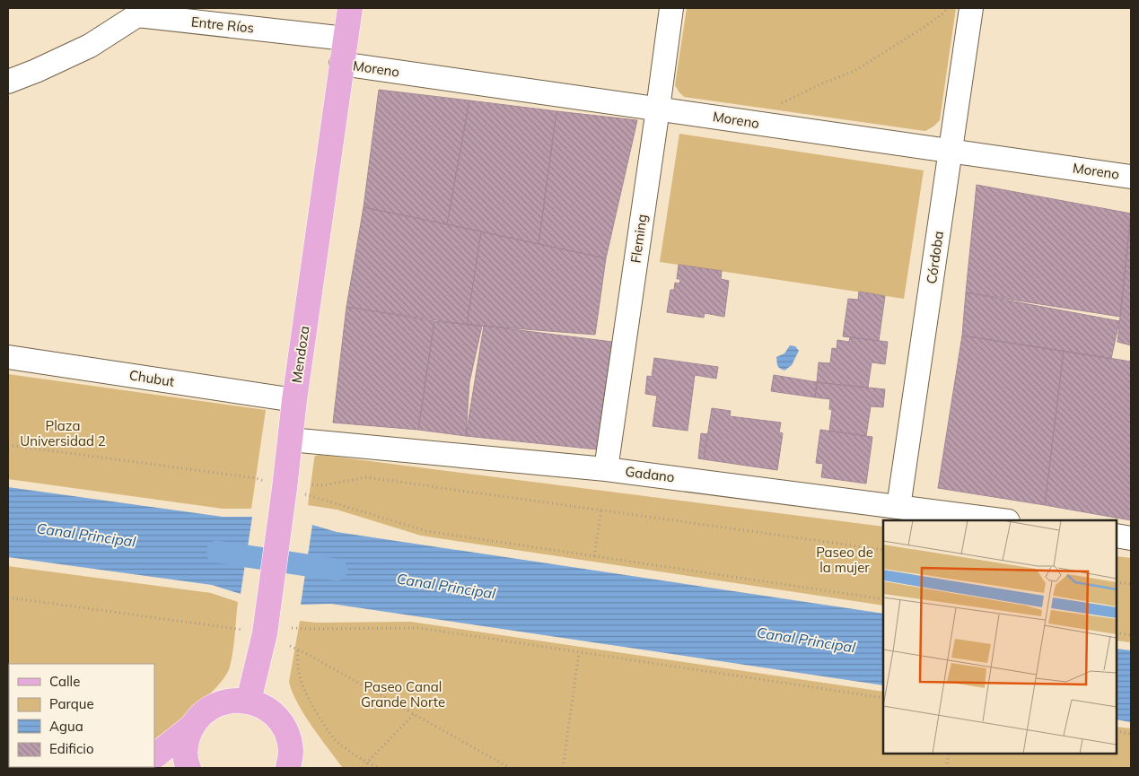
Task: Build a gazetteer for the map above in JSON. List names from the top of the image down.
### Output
{
  "streets": {
    "main road": ["Mendoza"],
    "street": [
      "Entre Ríos",
      "Moreno",
      "Fleming",
      "Córdoba",
      "Chubut",
      "Gadano"
    ]
  },
  "crossings": [
    ["Entre Ríos", "Mendoza"],
    ["Moreno", "Fleming"],
    ["Moreno", "Córdoba"],
    ["Moreno", "Mendoza"],
    ["Fleming", "Gadano"],
    ["Córdoba", "Gadano"],
    ["Mendoza", "Chubut"],
    ["Mendoza", "Gadano"]
  ],
  "water": ["Canal Principal"],
  "parks": ["Plaza Universidad 2", "Paseo de la mujer", "Paseo Canal Grande Norte"],
  "legend": [
    "Calle",
    "Parque",
    "Agua",
    "Edificio"
  ]
}
